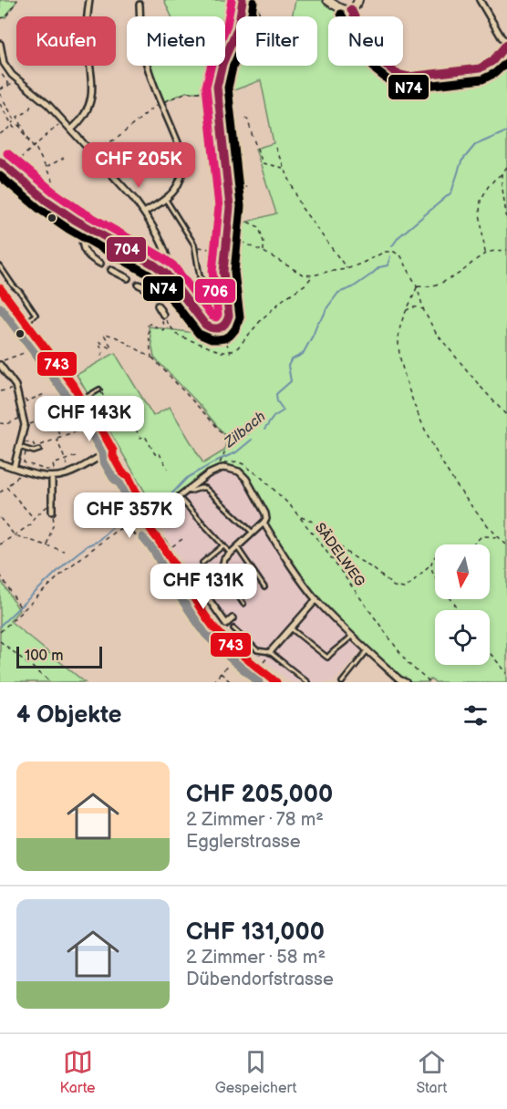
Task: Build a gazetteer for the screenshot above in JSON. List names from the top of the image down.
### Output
{
  "streets": {
    "path": ["SÄDELWEG"]
  },
  "water": ["Zilbach"],
  "lines": [
    "transit line 704",
    "transit line 706",
    "transit line N74",
    "transit line 743"
  ],
  "scale_bar": "100 m",
  "north": "bottom",
  "page": {
    "chip": [
      "Kaufen",
      "Mieten",
      "Filter",
      "Neu"
    ],
    "price": [
      "CHF 205K",
      "CHF 143K",
      "CHF 357K",
      "CHF 131K"
    ],
    "scale": "100 m",
    "heading": "4 Objekte",
    "list": [
      {
        "name": "CHF 205,000",
        "note": "2 Zimmer · 78 m² · Egglerstrasse"
      },
      {
        "name": "CHF 131,000",
        "note": "2 Zimmer · 58 m² · Dübendorfstrasse"
      }
    ],
    "tabs": ["Karte", "Gespeichert", "Start"]
  }
}
